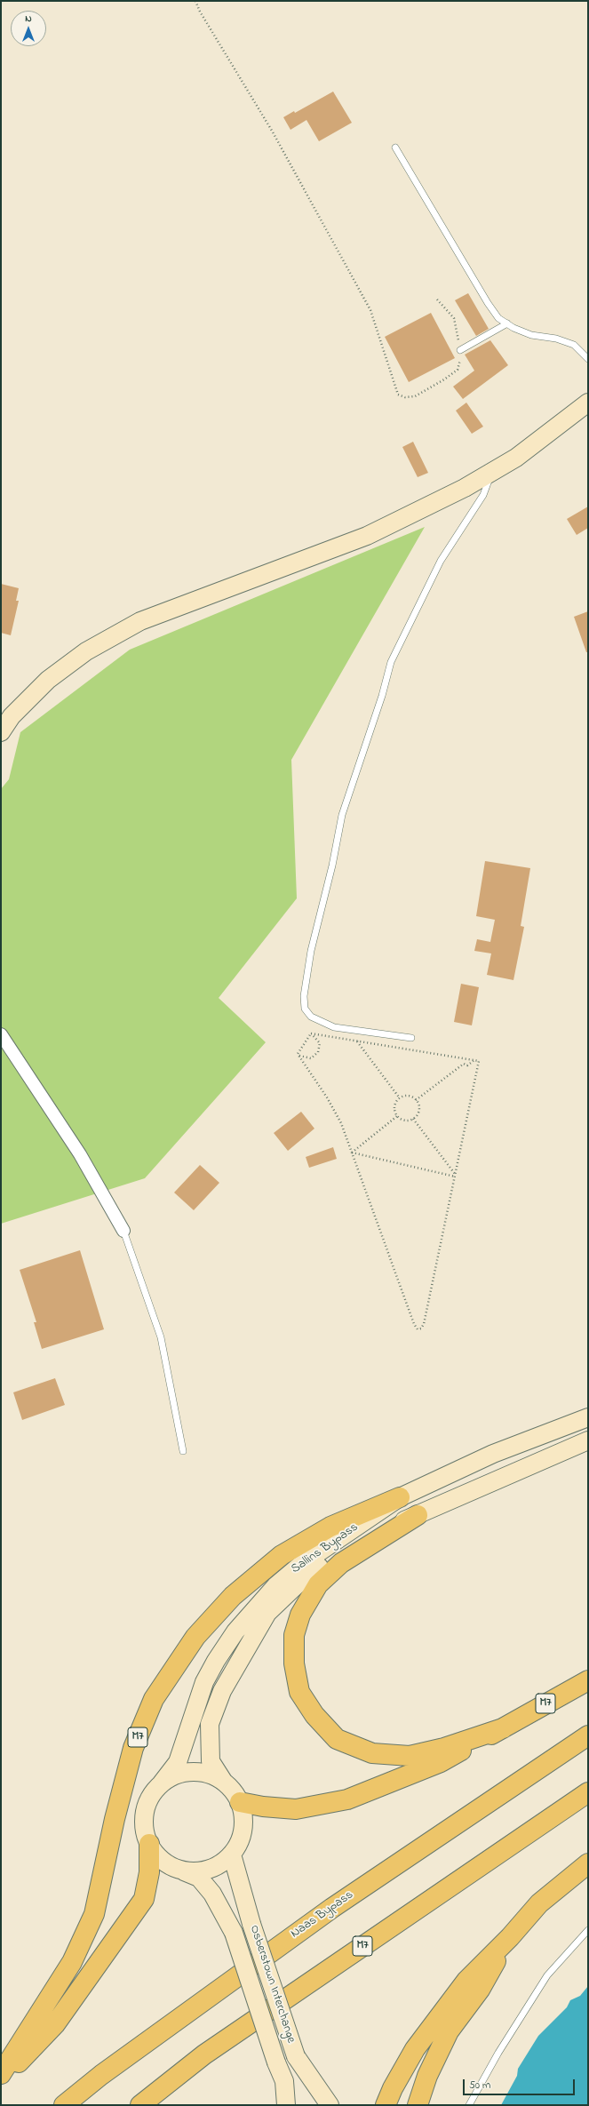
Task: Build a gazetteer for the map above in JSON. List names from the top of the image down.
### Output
{
  "streets": {
    "highway": ["M7", "Naas Bypass"],
    "main road": ["Sallins Bypass", "Osberstown Interchange"]
  },
  "crossings": [
    ["Sallins Bypass", "M7"],
    ["Sallins Bypass", "Osberstown Interchange"],
    ["M7", "Osberstown Interchange"]
  ],
  "scale_bar": "50 m",
  "north": "top"
}
